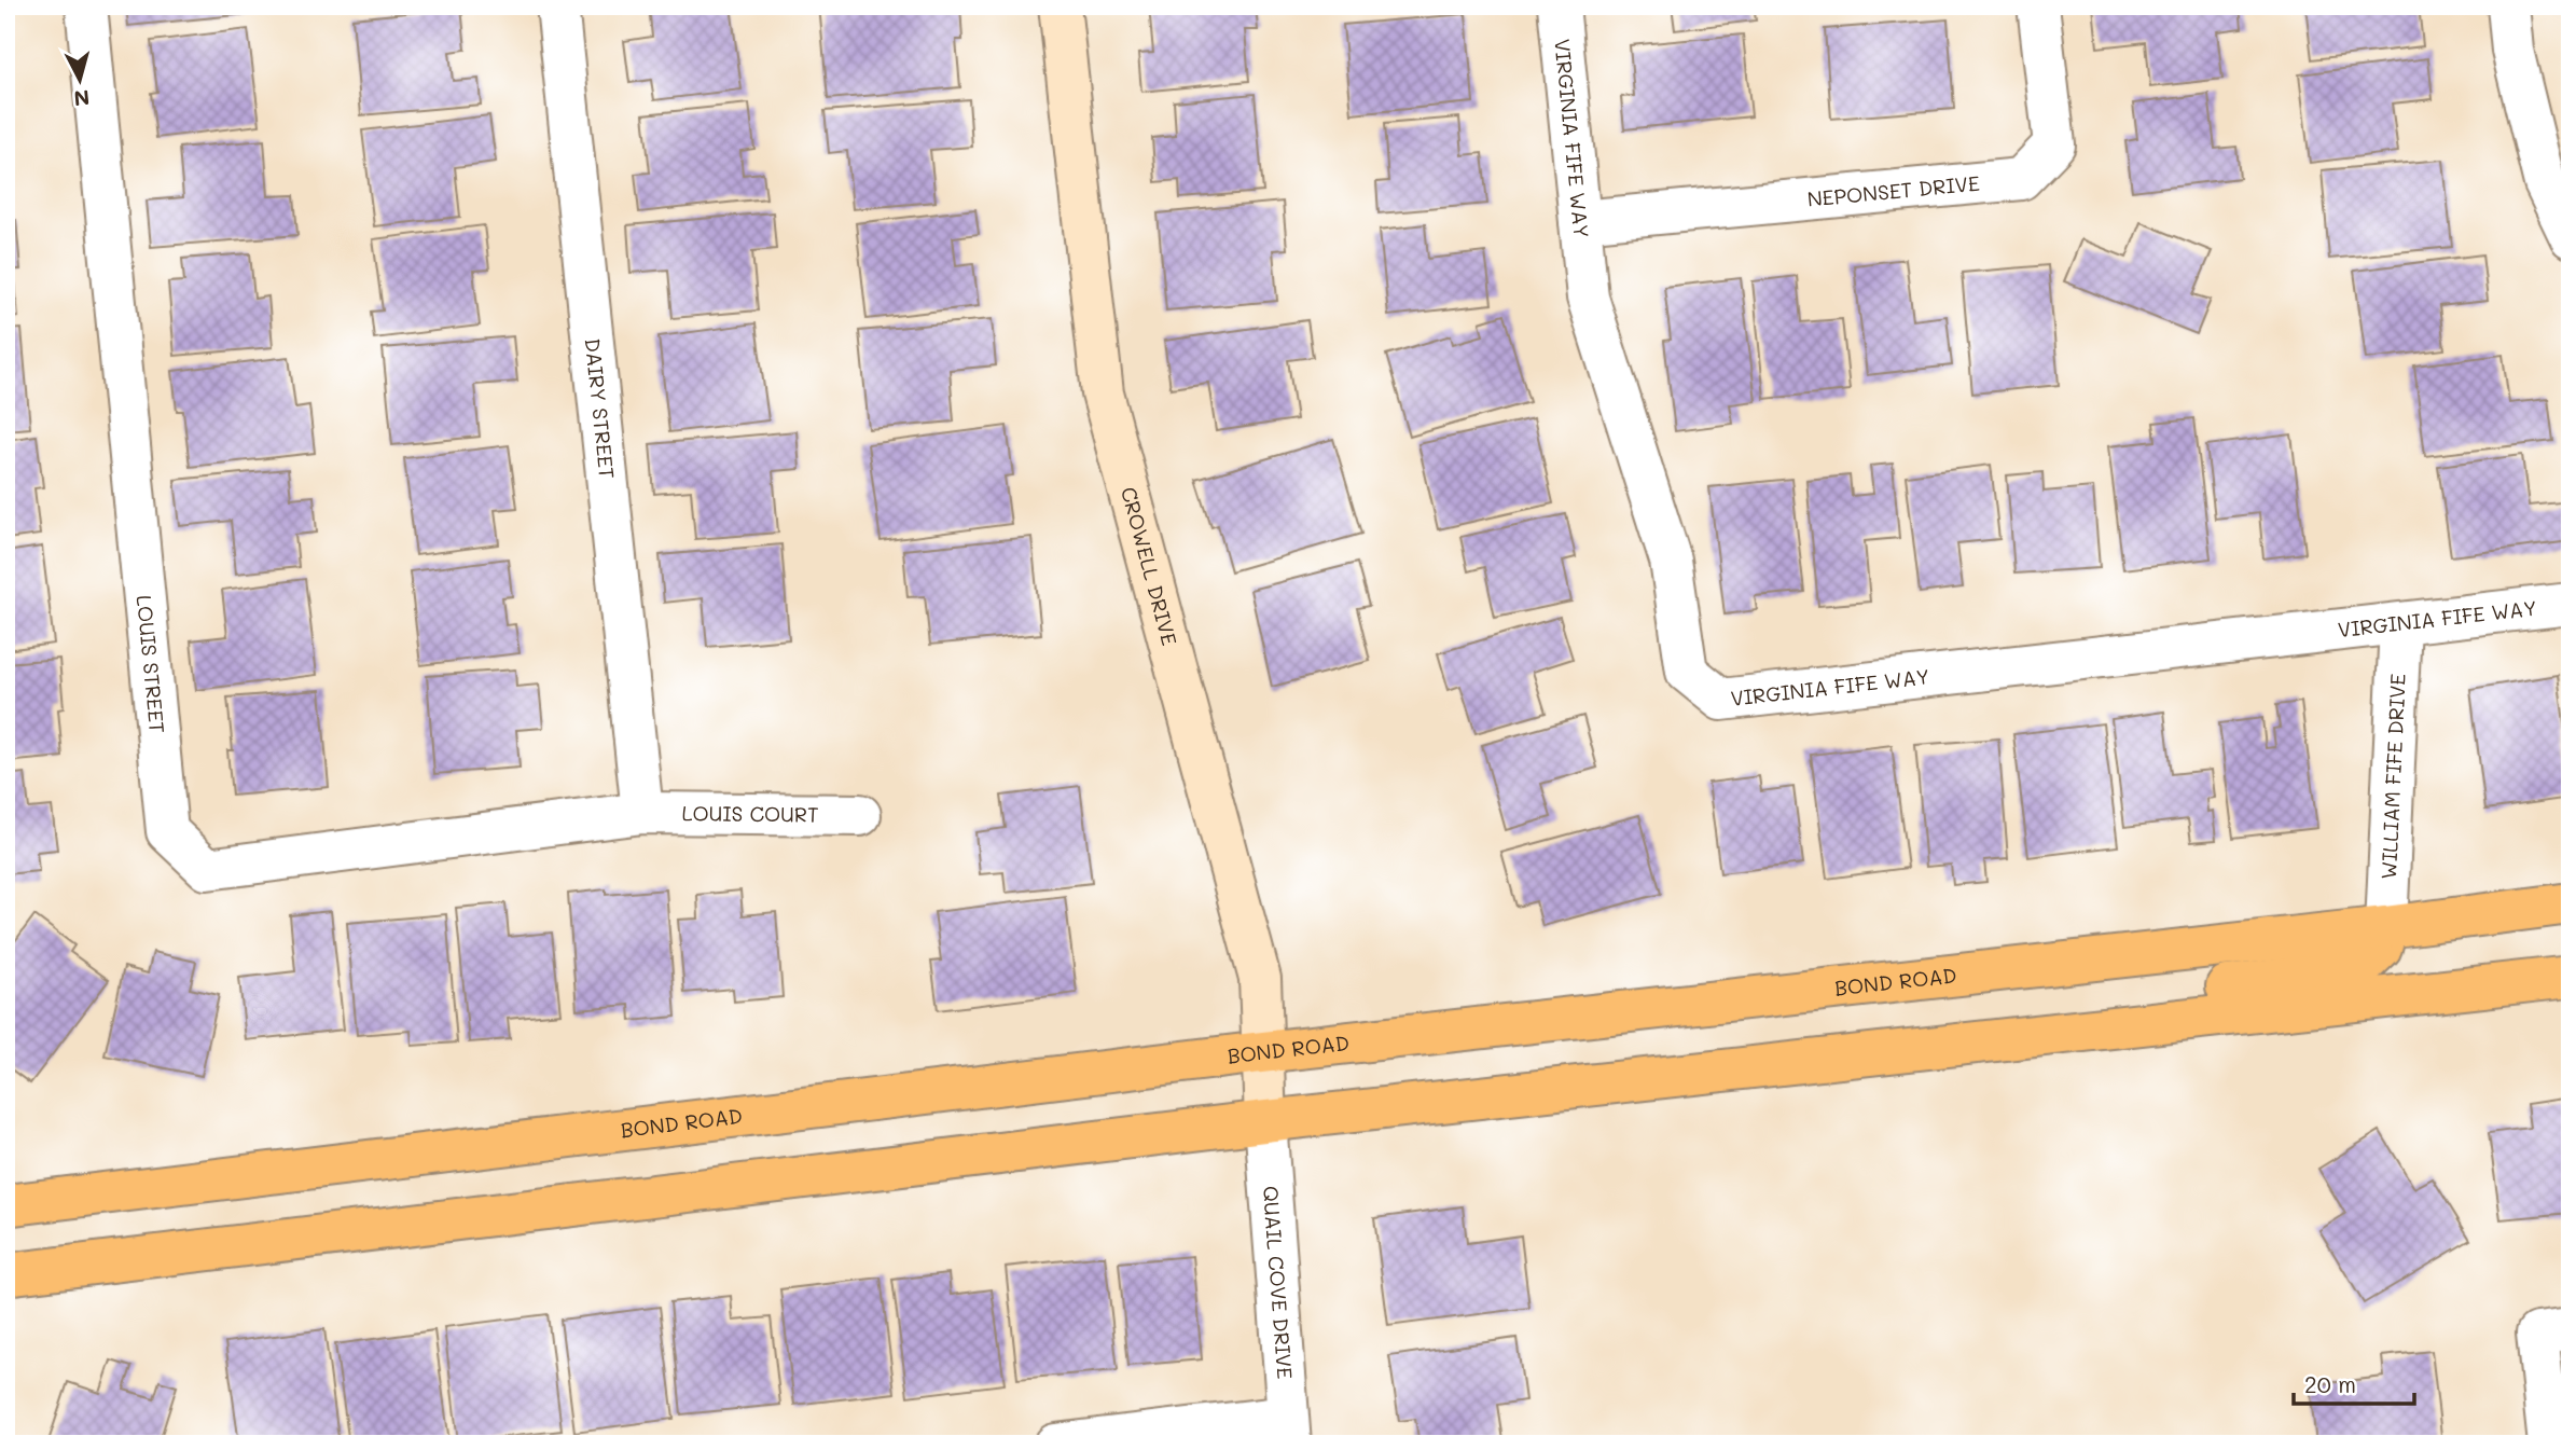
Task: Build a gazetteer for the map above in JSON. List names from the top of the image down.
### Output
{
  "streets": {
    "main road": ["BOND ROAD"],
    "street": [
      "VIRGINIA FIFE WAY",
      "NEPONSET DRIVE",
      "DAIRY STREET",
      "CROWELL DRIVE",
      "LOUIS STREET",
      "WILLIAM FIFE DRIVE",
      "LOUIS COURT",
      "QUAIL COVE DRIVE"
    ]
  },
  "crossings": [
    ["VIRGINIA FIFE WAY", "NEPONSET DRIVE"],
    ["VIRGINIA FIFE WAY", "WILLIAM FIFE DRIVE"],
    ["DAIRY STREET", "LOUIS STREET"],
    ["DAIRY STREET", "LOUIS COURT"],
    ["CROWELL DRIVE", "BOND ROAD"],
    ["CROWELL DRIVE", "QUAIL COVE DRIVE"],
    ["LOUIS STREET", "LOUIS COURT"],
    ["WILLIAM FIFE DRIVE", "BOND ROAD"]
  ],
  "scale_bar": "20 m",
  "north": "bottom"
}
